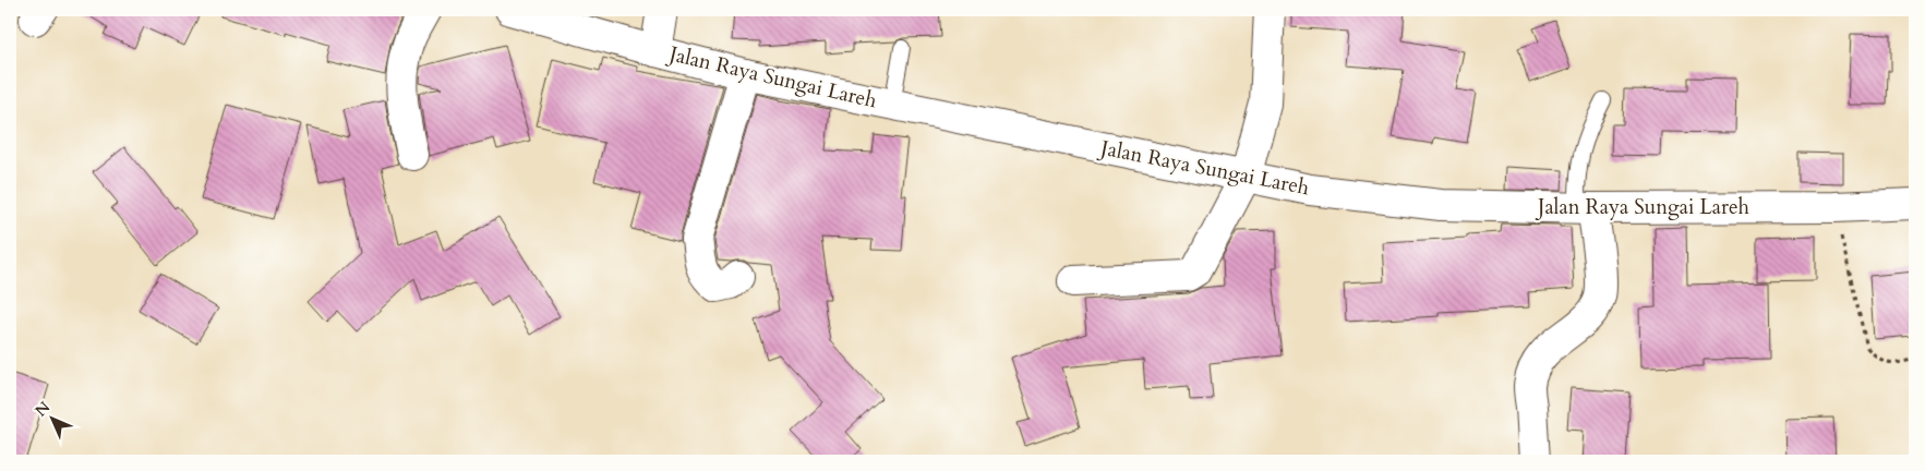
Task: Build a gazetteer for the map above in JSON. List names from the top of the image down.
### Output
{
  "streets": {
    "street": ["Jalan Raya Sungai Lareh"]
  },
  "north": "top left"
}
